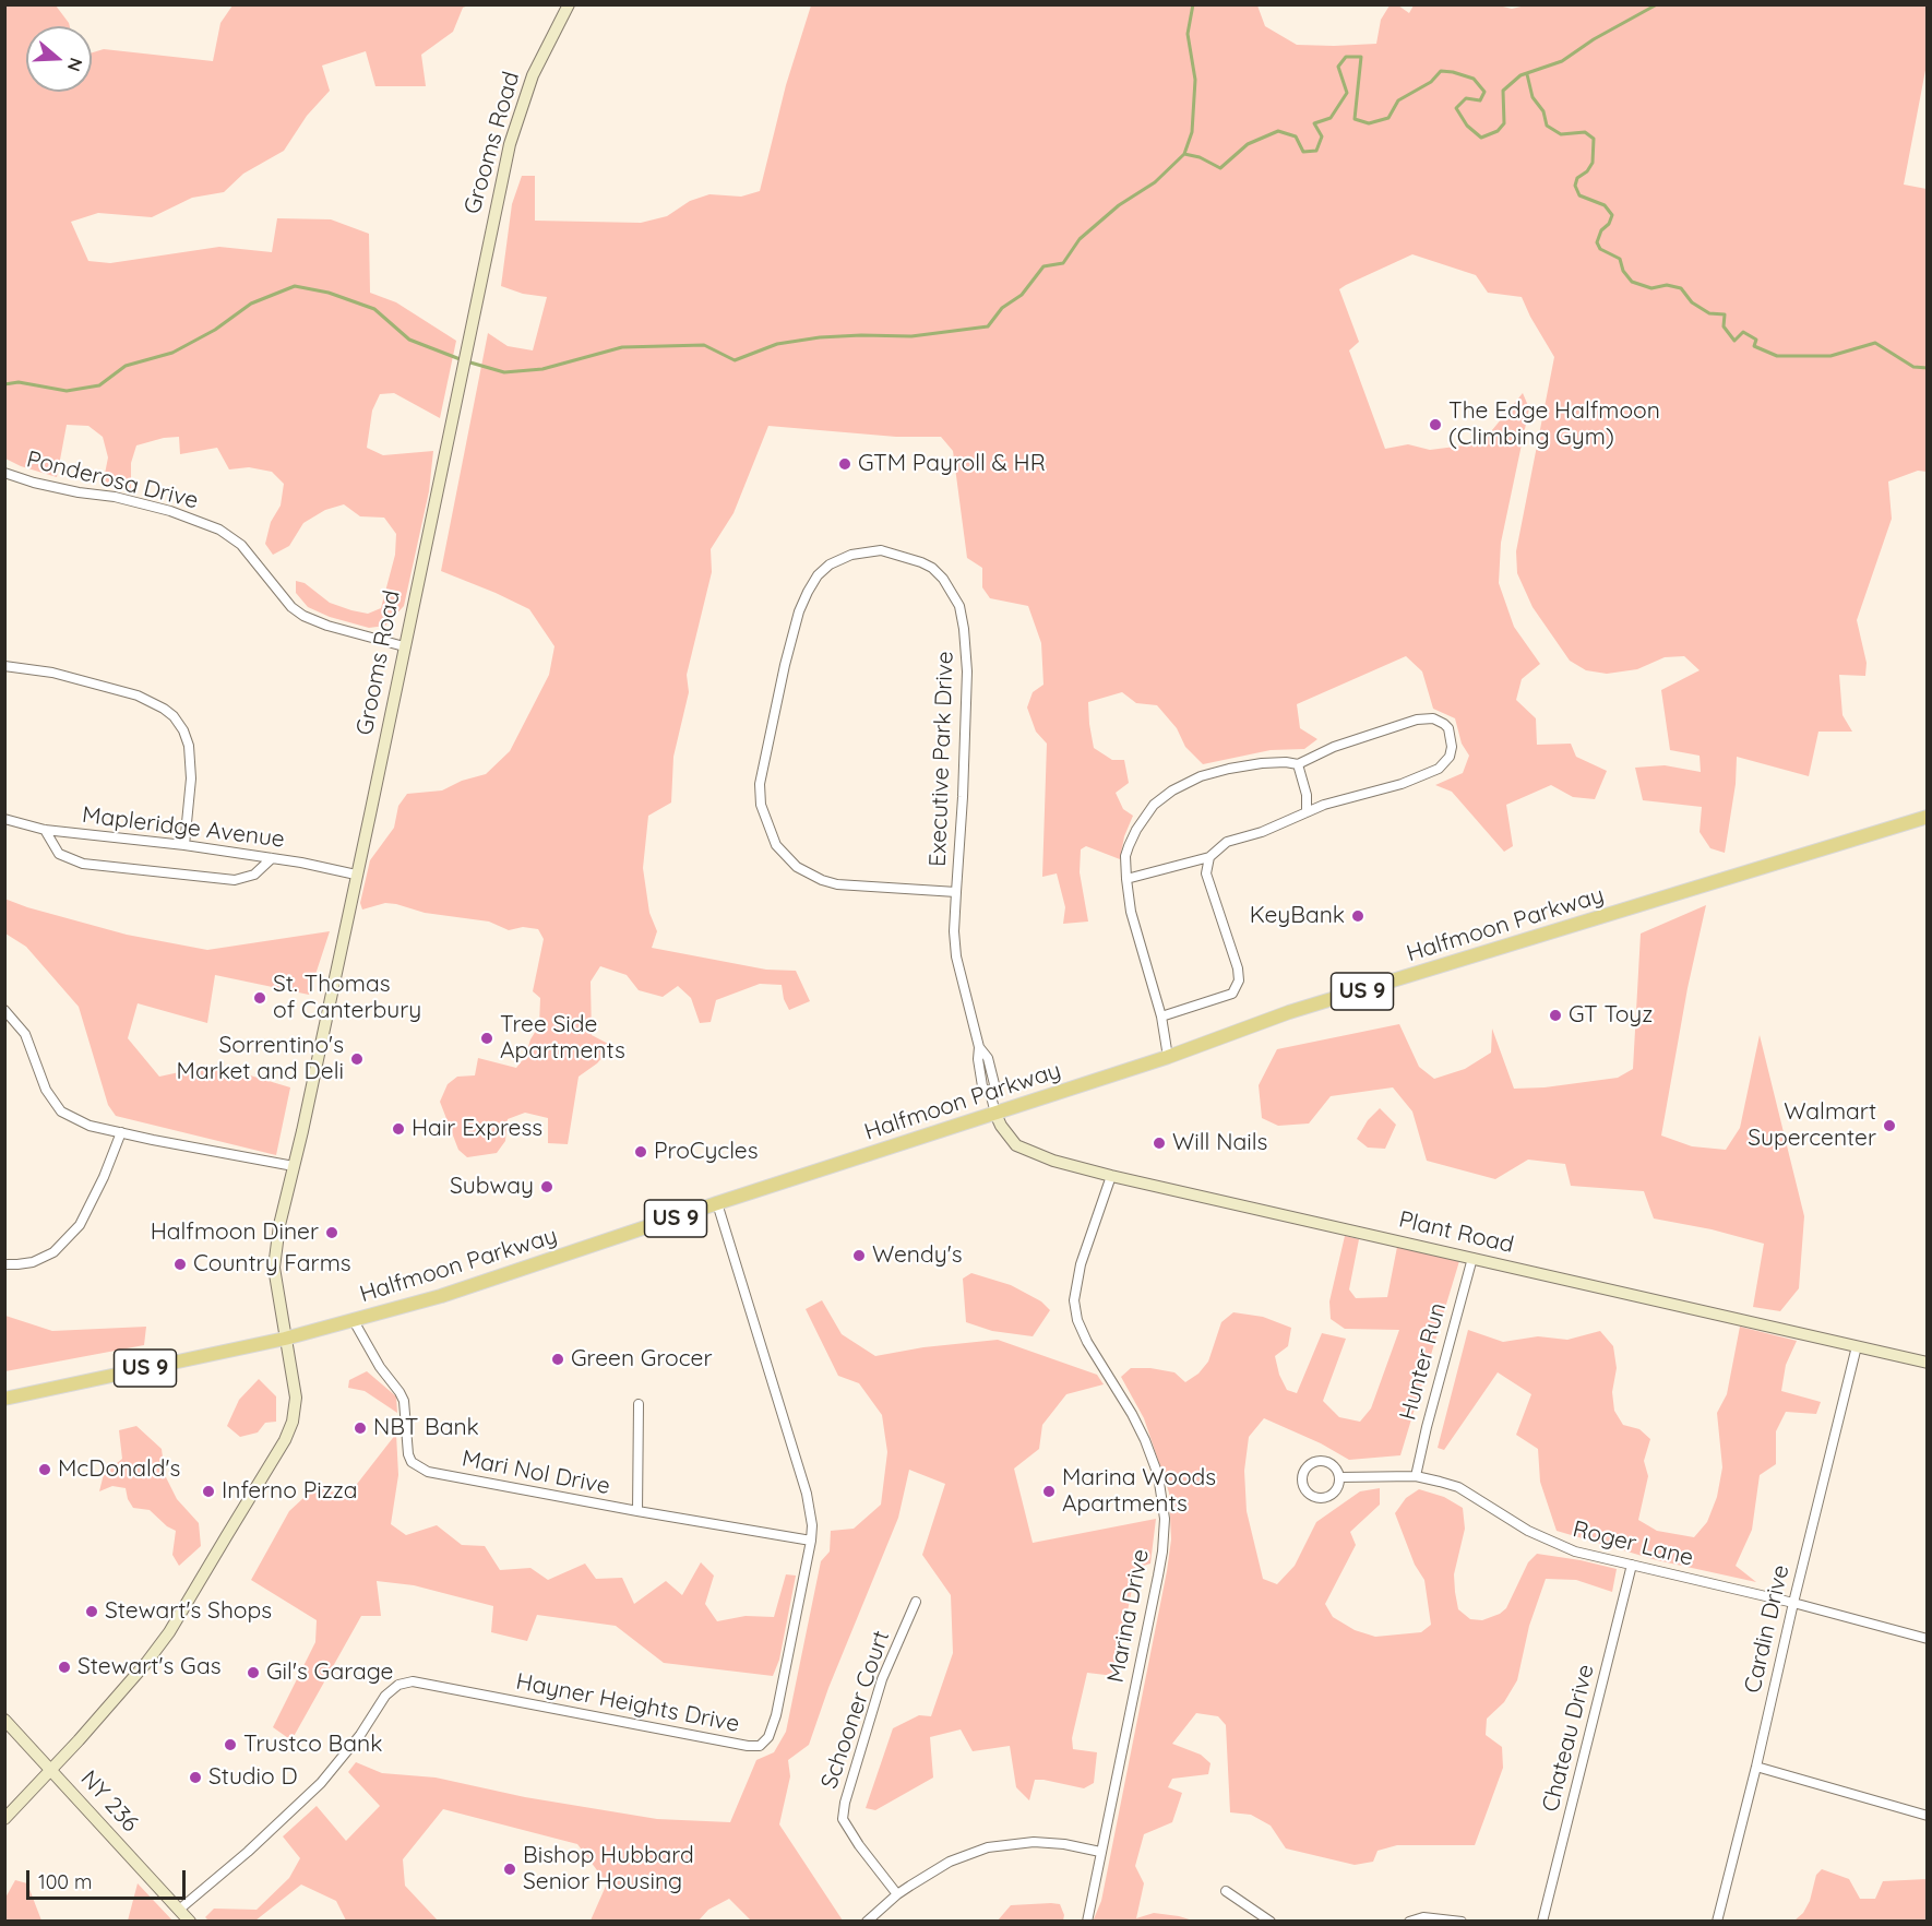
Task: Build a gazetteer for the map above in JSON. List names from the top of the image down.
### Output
{
  "streets": {
    "main road": ["Halfmoon Parkway", "US 9"],
    "street": [
      "Grooms Road",
      "Ponderosa Drive",
      "Executive Park Drive",
      "Mapleridge Avenue",
      "Plant Road",
      "Hunter Run",
      "Mari Nol Drive",
      "Roger Lane",
      "Marina Drive",
      "Cardin Drive",
      "Hayner Heights Drive",
      "Schooner Court",
      "Chateau Drive",
      "NY 236"
    ]
  },
  "crossings": [
    ["Grooms Road", "Ponderosa Drive"],
    ["Grooms Road", "Mapleridge Avenue"],
    ["Grooms Road", "Halfmoon Parkway"],
    ["Grooms Road", "NY 236"],
    ["Executive Park Drive", "Halfmoon Parkway"],
    ["Executive Park Drive", "Plant Road"],
    ["Halfmoon Parkway", "Plant Road"],
    ["Halfmoon Parkway", "Mari Nol Drive"],
    ["Halfmoon Parkway", "Hayner Heights Drive"],
    ["Plant Road", "Hunter Run"],
    ["Plant Road", "Marina Drive"],
    ["Plant Road", "Cardin Drive"],
    ["Hunter Run", "Roger Lane"],
    ["Mari Nol Drive", "Hayner Heights Drive"],
    ["Roger Lane", "Cardin Drive"],
    ["Roger Lane", "Chateau Drive"],
    ["Hayner Heights Drive", "NY 236"]
  ],
  "places": [
    "The Edge Halfmoon (Climbing Gym)",
    "GTM Payroll & HR",
    "KeyBank",
    "St. Thomas of Canterbury",
    "GT Toyz",
    "Tree Side Apartments",
    "Sorrentino's Market and Deli",
    "Walmart Supercenter",
    "Hair Express",
    "Will Nails",
    "ProCycles",
    "Subway",
    "Halfmoon Diner",
    "Wendy's",
    "Country Farms",
    "Green Grocer",
    "NBT Bank",
    "McDonald's",
    "Inferno Pizza",
    "Marina Woods Apartments",
    "Stewart's Shops",
    "Stewart's Gas",
    "Gil's Garage",
    "Trustco Bank",
    "Studio D",
    "Bishop Hubbard Senior Housing"
  ],
  "scale_bar": "100 m",
  "north": "right"
}
